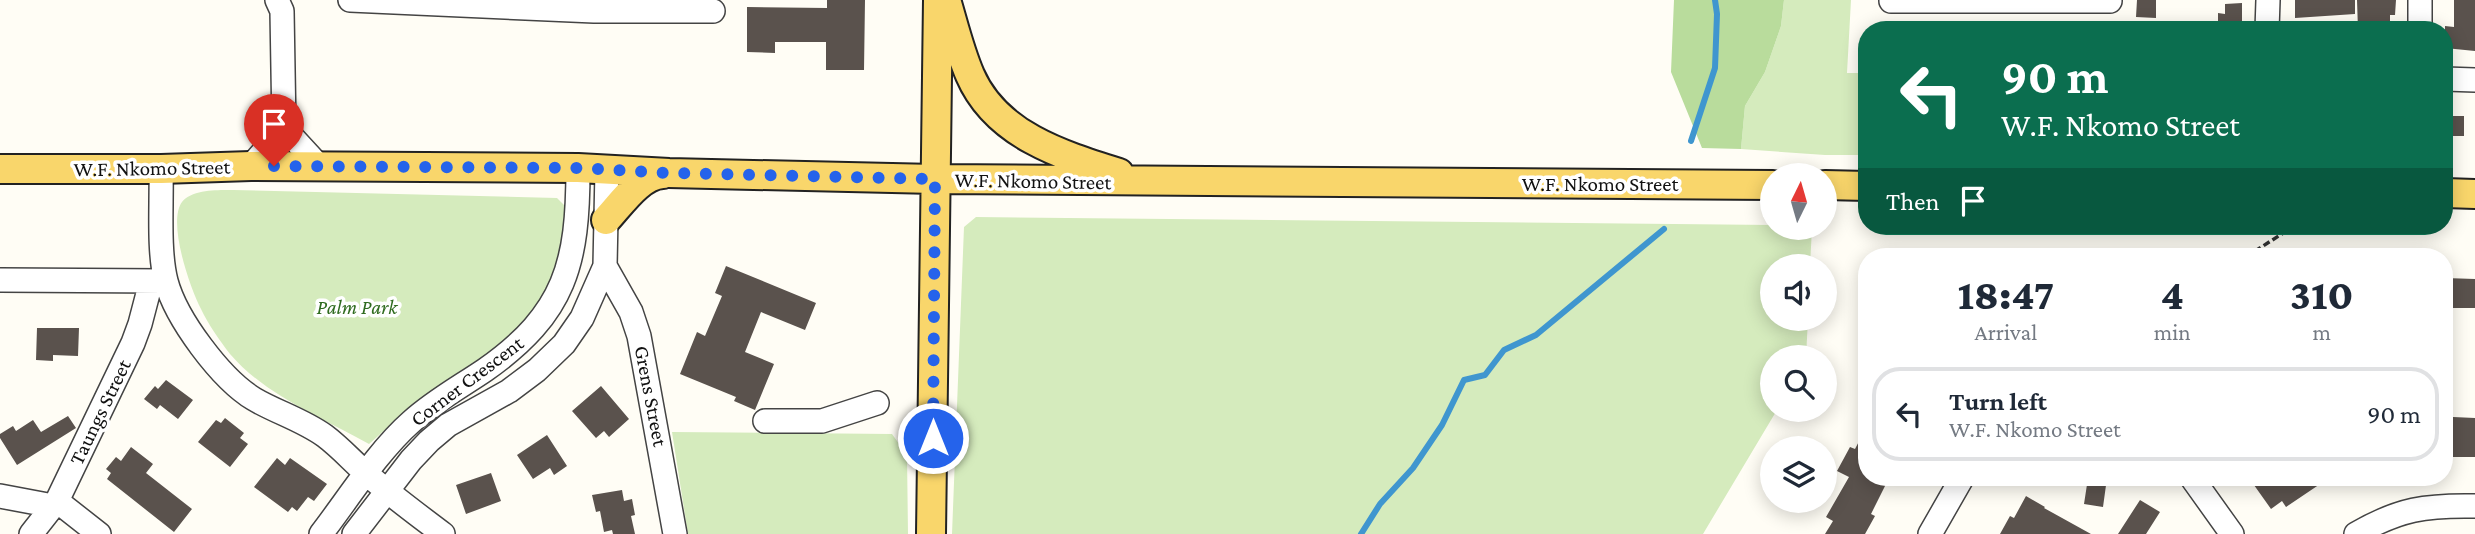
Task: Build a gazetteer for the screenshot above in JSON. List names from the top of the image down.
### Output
{
  "streets": {
    "main road": ["W.F. Nkomo Street"],
    "street": ["Corner Crescent", "Grens Street", "Taungs Street"]
  },
  "crossings": [
    ["W.F. Nkomo Street", "Corner Crescent"],
    ["W.F. Nkomo Street", "Taungs Street"],
    ["Corner Crescent", "Grens Street"]
  ],
  "parks": ["Palm Park"],
  "north": "top",
  "page": {
    "turn": ["90 m", "W.F. Nkomo Street"],
    "then": "Then",
    "eta": [
      "18:47",
      "Arrival",
      "4",
      "min",
      "310",
      "m"
    ],
    "list": [
      {
        "name": "Turn left",
        "note": "W.F. Nkomo Street",
        "value": "90 m"
      }
    ]
  }
}
